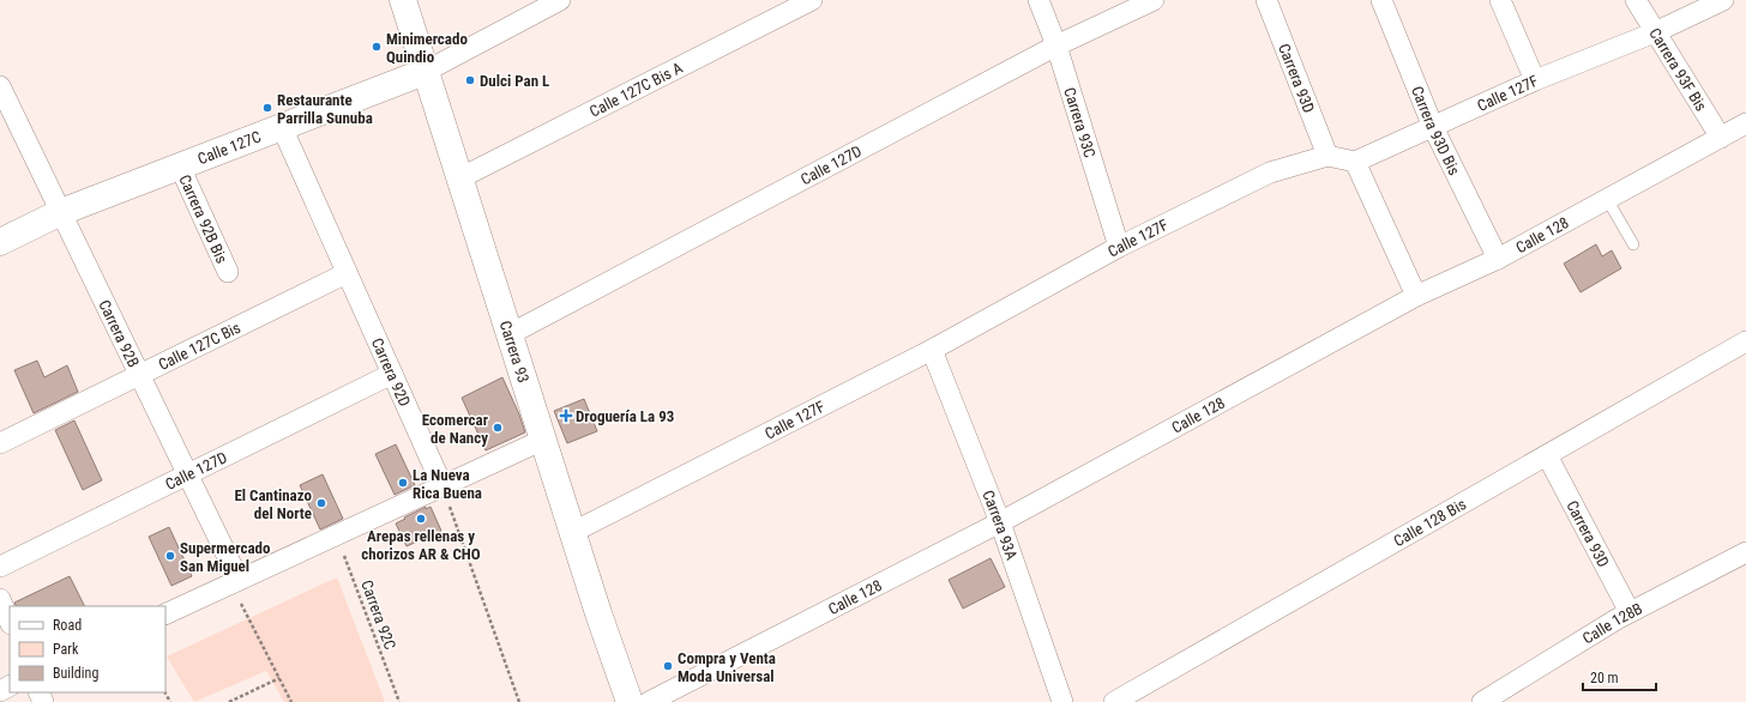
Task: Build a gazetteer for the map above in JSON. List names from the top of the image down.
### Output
{
  "streets": {
    "street": [
      "Carrera 93F Bis",
      "Carrera 93D",
      "Calle 127C Bis A",
      "Calle 127F",
      "Carrera 93C",
      "Carrera 93D Bis",
      "Calle 127C",
      "Calle 127D",
      "Carrera 92B Bis",
      "Calle 128",
      "Carrera 92B",
      "Calle 127C Bis",
      "Carrera 93",
      "Carrera 92D",
      "Calle 128 Bis",
      "Carrera 93A",
      "Calle 128B"
    ],
    "path": ["Carrera 92C"]
  },
  "crossings": [
    ["Carrera 93F Bis", "Calle 127F"],
    ["Carrera 93F Bis", "Calle 128"],
    ["Carrera 93D", "Calle 127F"],
    ["Carrera 93D", "Calle 128 Bis"],
    ["Carrera 93D", "Calle 128B"],
    ["Calle 127C Bis A", "Carrera 93"],
    ["Calle 127F", "Carrera 93C"],
    ["Calle 127F", "Carrera 93D Bis"],
    ["Calle 127F", "Carrera 93"],
    ["Calle 127F", "Carrera 93A"],
    ["Carrera 93C", "Calle 127D"],
    ["Carrera 93D Bis", "Calle 128"],
    ["Calle 127C", "Carrera 92B Bis"],
    ["Calle 127C", "Carrera 92B"],
    ["Calle 127C", "Carrera 93"],
    ["Calle 127C", "Carrera 92D"],
    ["Calle 127D", "Carrera 92B"],
    ["Calle 127D", "Carrera 93"],
    ["Calle 127D", "Carrera 92D"],
    ["Calle 128", "Carrera 93A"],
    ["Carrera 92B", "Calle 127C Bis"],
    ["Calle 127C Bis", "Carrera 92D"]
  ],
  "places": {
    "other": [
      "Minimercado Quindio",
      "Dulci Pan L",
      "Restaurante Parrilla Sunuba",
      "Ecomercar de Nancy",
      "La Nueva Rica Buena",
      "El Cantinazo del Norte",
      "Arepas rellenas y chorizos AR & CHO",
      "Supermercado San Miguel",
      "Compra y Venta Moda Universal"
    ],
    "health": ["Droguería La 93"]
  },
  "legend": ["Road", "Park", "Building"],
  "scale_bar": "20 m"
}
